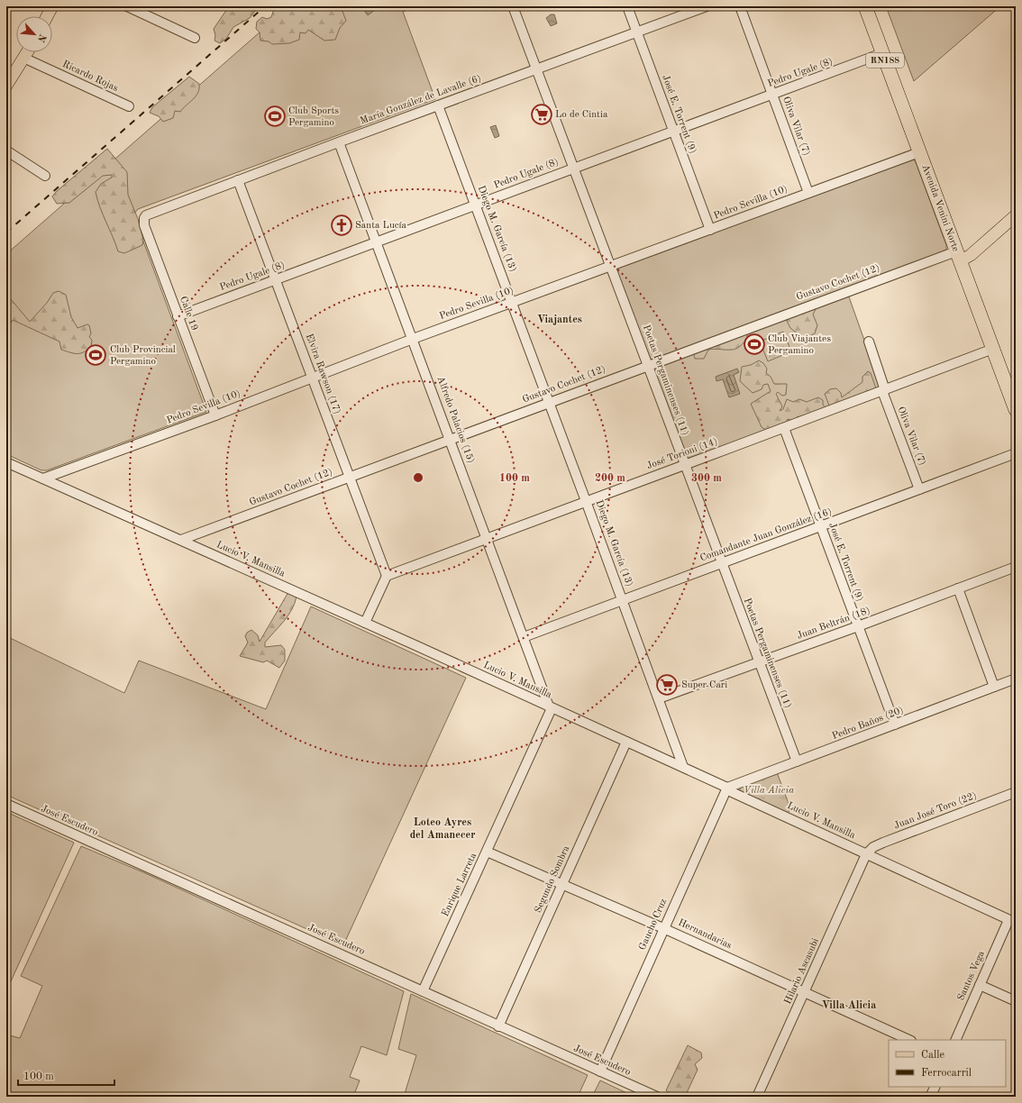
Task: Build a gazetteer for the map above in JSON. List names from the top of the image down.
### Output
{
  "streets": {
    "highway": ["RN188", "Avenida Venini Norte"],
    "street": [
      "Pedro Ugale (8)",
      "Ricardo Rojas",
      "María González de Lavalle (6)",
      "José E. Torrent (9)",
      "Oliva Vilar (7)",
      "Pedro Sevilla (10)",
      "Diego M. García (13)",
      "Gustavo Cochet (12)",
      "Calle 19",
      "Elvira Rawson (17)",
      "Poetas Pergaminenses (11)",
      "Alfredo Palacios (15)",
      "José Torioni (14)",
      "Comandante Juan González (16)",
      "Lucio V. Mansilla",
      "Juan Beltrán (18)",
      "Pedro Baños (20)",
      "Juan José Toro (22)",
      "José Escudero",
      "Segundo Sombra",
      "Enrique Larreta",
      "Gaucho Cruz",
      "Hernandarias",
      "Hilario Ascasubi",
      "Santos Vega"
    ]
  },
  "crossings": [
    ["Pedro Ugale (8)", "José E. Torrent (9)"],
    ["Pedro Ugale (8)", "Oliva Vilar (7)"],
    ["Pedro Ugale (8)", "Avenida Venini Norte"],
    ["Pedro Ugale (8)", "Diego M. García (13)"],
    ["Pedro Ugale (8)", "Calle 19"],
    ["Pedro Ugale (8)", "Elvira Rawson (17)"],
    ["Pedro Ugale (8)", "Poetas Pergaminenses (11)"],
    ["Pedro Ugale (8)", "Alfredo Palacios (15)"],
    ["María González de Lavalle (6)", "José E. Torrent (9)"],
    ["María González de Lavalle (6)", "Diego M. García (13)"],
    ["María González de Lavalle (6)", "Calle 19"],
    ["María González de Lavalle (6)", "Elvira Rawson (17)"],
    ["María González de Lavalle (6)", "Poetas Pergaminenses (11)"],
    ["María González de Lavalle (6)", "Alfredo Palacios (15)"],
    ["José E. Torrent (9)", "Pedro Sevilla (10)"],
    ["José E. Torrent (9)", "José Torioni (14)"],
    ["José E. Torrent (9)", "Comandante Juan González (16)"],
    ["José E. Torrent (9)", "Juan Beltrán (18)"],
    ["José E. Torrent (9)", "Pedro Baños (20)"],
    ["Oliva Vilar (7)", "Pedro Sevilla (10)"],
    ["Oliva Vilar (7)", "José Torioni (14)"],
    ["Oliva Vilar (7)", "Comandante Juan González (16)"],
    ["Pedro Sevilla (10)", "Avenida Venini Norte"],
    ["Pedro Sevilla (10)", "Diego M. García (13)"],
    ["Pedro Sevilla (10)", "Calle 19"],
    ["Pedro Sevilla (10)", "Elvira Rawson (17)"],
    ["Pedro Sevilla (10)", "Poetas Pergaminenses (11)"],
    ["Pedro Sevilla (10)", "Alfredo Palacios (15)"],
    ["Pedro Sevilla (10)", "Lucio V. Mansilla"],
    ["Avenida Venini Norte", "Gustavo Cochet (12)"],
    ["Avenida Venini Norte", "José Torioni (14)"],
    ["Diego M. García (13)", "Gustavo Cochet (12)"],
    ["Diego M. García (13)", "José Torioni (14)"],
    ["Diego M. García (13)", "Comandante Juan González (16)"],
    ["Diego M. García (13)", "Lucio V. Mansilla"],
    ["Diego M. García (13)", "Juan Beltrán (18)"],
    ["Gustavo Cochet (12)", "Elvira Rawson (17)"],
    ["Gustavo Cochet (12)", "Poetas Pergaminenses (11)"],
    ["Gustavo Cochet (12)", "Alfredo Palacios (15)"],
    ["Gustavo Cochet (12)", "Lucio V. Mansilla"],
    ["Elvira Rawson (17)", "José Torioni (14)"],
    ["Poetas Pergaminenses (11)", "José Torioni (14)"],
    ["Poetas Pergaminenses (11)", "Comandante Juan González (16)"],
    ["Poetas Pergaminenses (11)", "Juan Beltrán (18)"],
    ["Poetas Pergaminenses (11)", "Pedro Baños (20)"],
    ["Alfredo Palacios (15)", "José Torioni (14)"],
    ["Alfredo Palacios (15)", "Comandante Juan González (16)"],
    ["Alfredo Palacios (15)", "Lucio V. Mansilla"],
    ["Alfredo Palacios (15)", "Enrique Larreta"],
    ["Lucio V. Mansilla", "Pedro Baños (20)"],
    ["Lucio V. Mansilla", "Juan José Toro (22)"],
    ["Lucio V. Mansilla", "Segundo Sombra"],
    ["Lucio V. Mansilla", "Enrique Larreta"],
    ["Lucio V. Mansilla", "Gaucho Cruz"],
    ["Lucio V. Mansilla", "Hilario Ascasubi"],
    ["Lucio V. Mansilla", "Santos Vega"],
    ["Pedro Baños (20)", "Gaucho Cruz"],
    ["Juan José Toro (22)", "Hilario Ascasubi"],
    ["José Escudero", "Segundo Sombra"],
    ["José Escudero", "Enrique Larreta"],
    ["José Escudero", "Gaucho Cruz"],
    ["Segundo Sombra", "Hernandarias"],
    ["Enrique Larreta", "Hernandarias"],
    ["Gaucho Cruz", "Hernandarias"],
    ["Hernandarias", "Hilario Ascasubi"]
  ],
  "districts": ["Viajantes", "Loteo Ayres del Amanecer", "Villa Alicia"],
  "parks": ["Villa Alicia"],
  "places": {
    "supermarket": ["Lo de Cintia", "Super Cari"],
    "sports": ["Club Sports Pergamino", "Club Viajantes Pergamino", "Club Provincial Pergamino"],
    "church": ["Santa Lucía"]
  },
  "legend": ["Calle", "Ferrocarril"],
  "scale_bar": "100 m",
  "north": "bottom right",
  "rings": ["100 m", "200 m", "300 m"]
}
